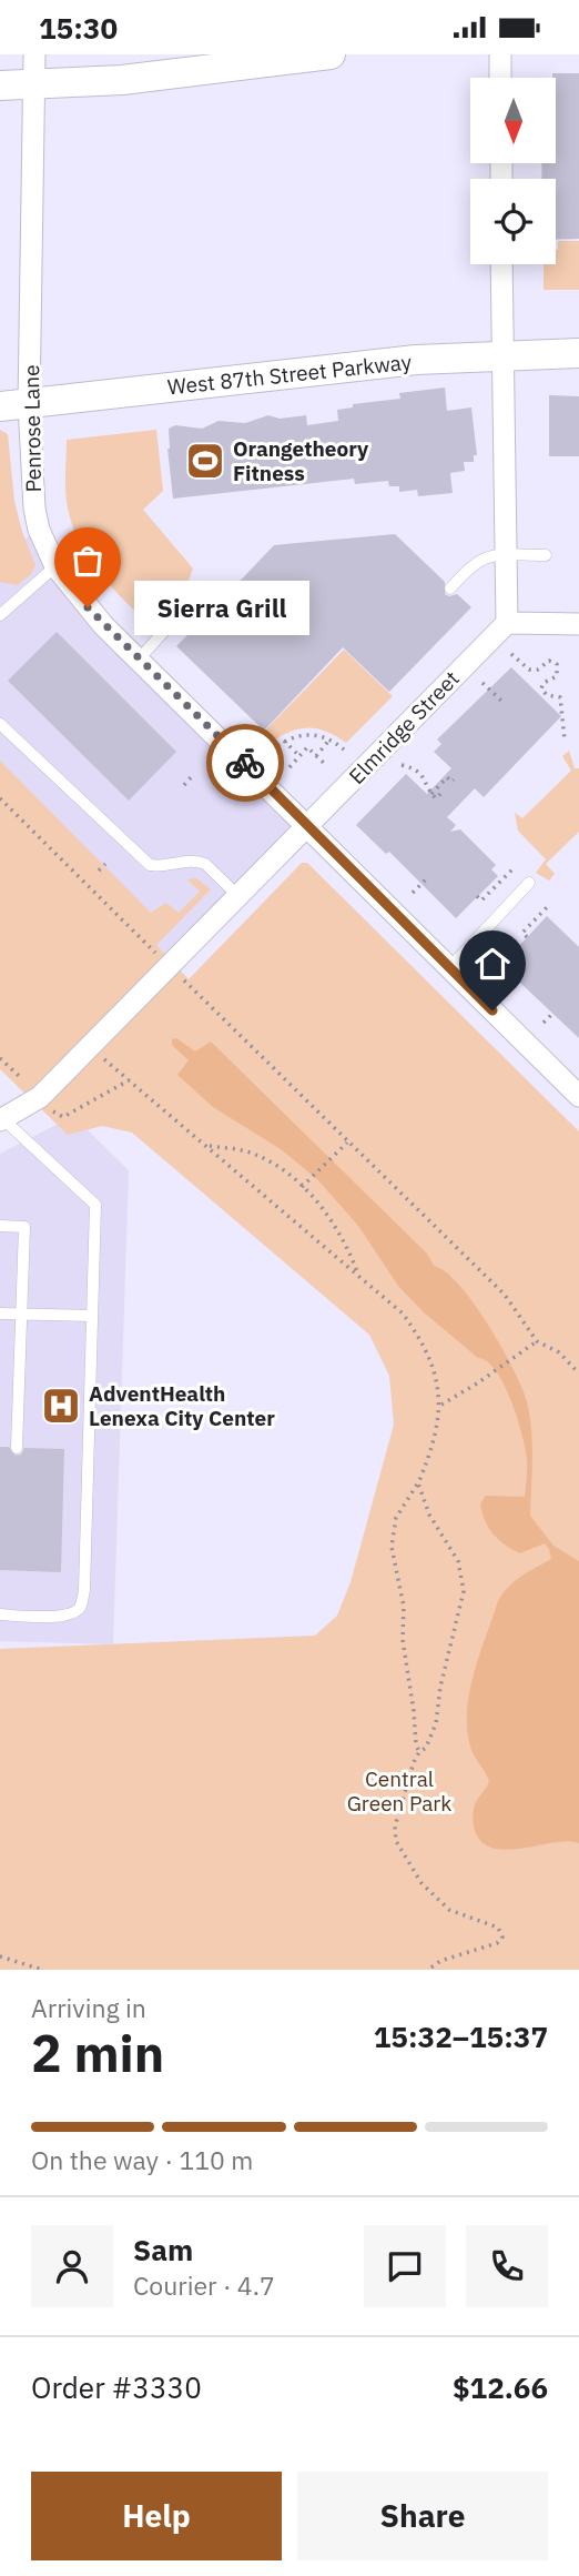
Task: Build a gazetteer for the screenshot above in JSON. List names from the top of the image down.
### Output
{
  "streets": {
    "main road": ["West 87th Street Parkway"],
    "street": ["Penrose Lane", "Elmridge Street"]
  },
  "crossings": [
    ["West 87th Street Parkway", "Penrose Lane"],
    ["Penrose Lane", "Elmridge Street"]
  ],
  "parks": ["Central Green Park"],
  "places": {
    "sports": ["Orangetheory Fitness"],
    "other": ["Sierra Grill"],
    "hospital": ["AdventHealth Lenexa City Center"]
  },
  "north": "bottom",
  "page": {
    "status": "15:30",
    "bubble": "Sierra Grill",
    "heading": ["2 min", "Arriving in", "15:32–15:37"],
    "panel": [
      "Sam",
      "Courier · 4.7",
      "Order #3330",
      "$12.66"
    ],
    "bar": "On the way · 110 m",
    "buttons": ["Help", "Share"]
  }
}
